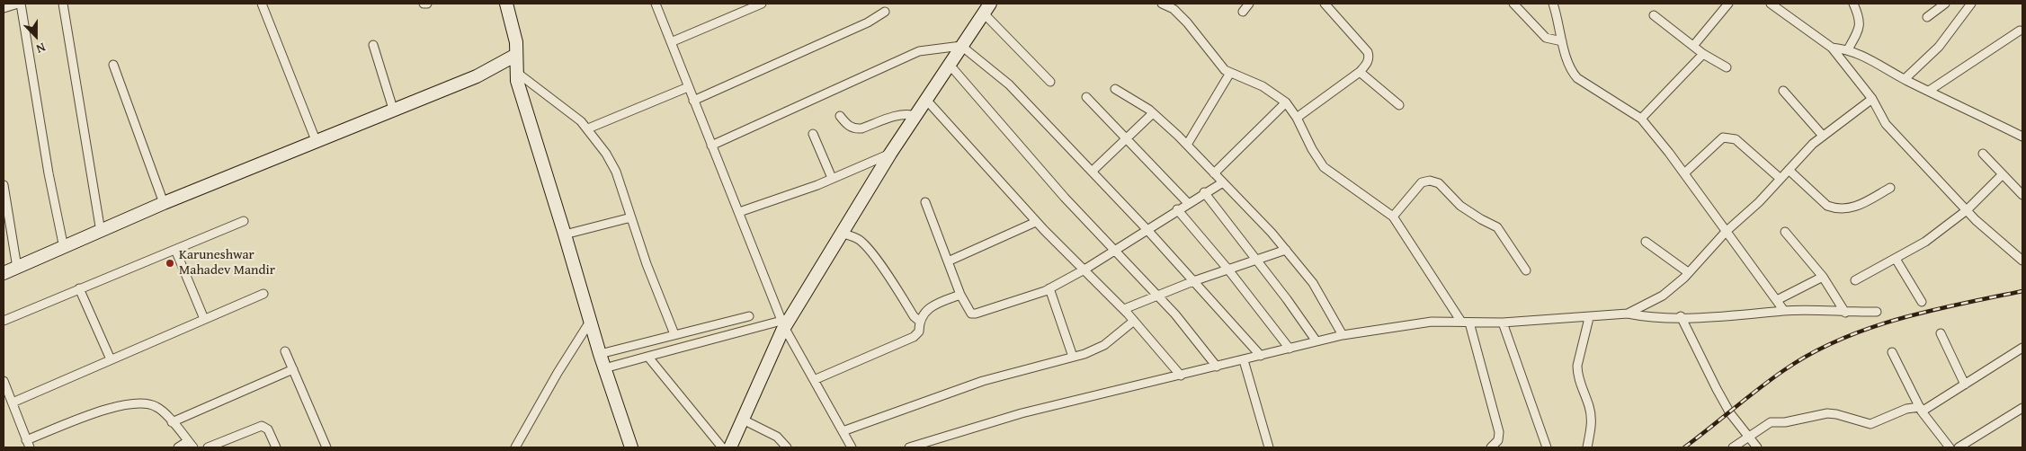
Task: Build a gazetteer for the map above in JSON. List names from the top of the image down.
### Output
{
  "places": ["Karuneshwar Mahadev Mandir"],
  "north": "bottom"
}
